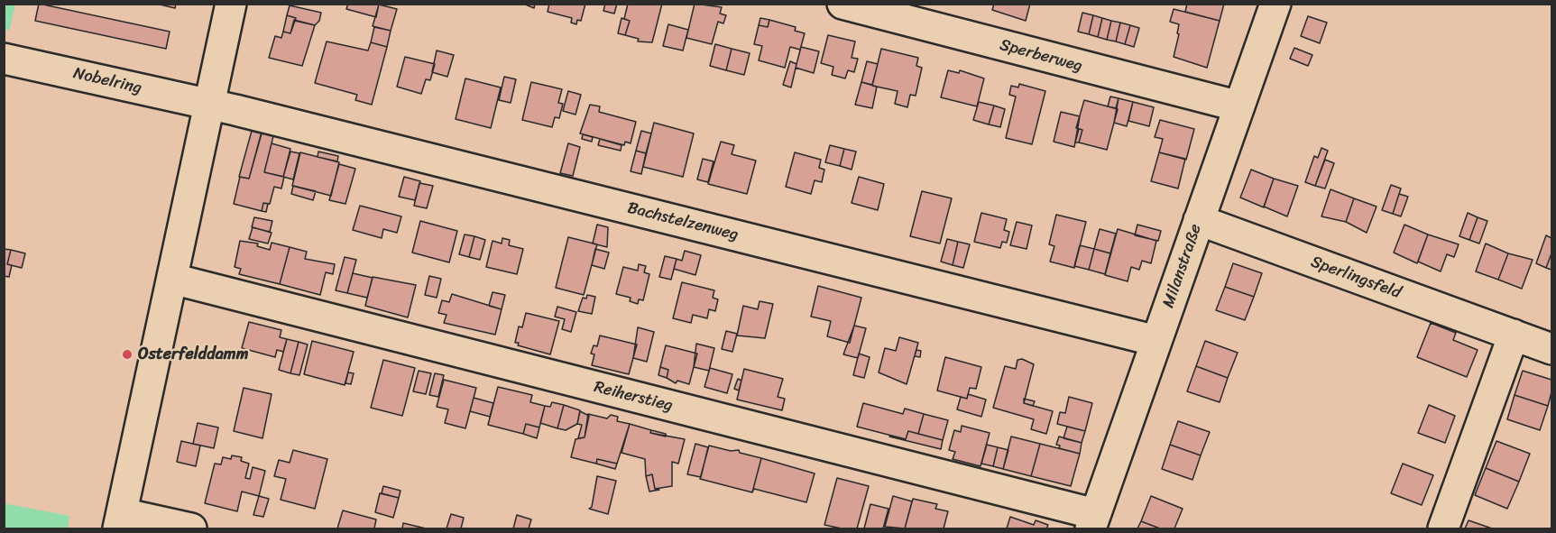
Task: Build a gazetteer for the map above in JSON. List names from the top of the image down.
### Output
{
  "streets": {
    "street": [
      "Sperberweg",
      "Nobelring",
      "Bachstelzenweg",
      "Milanstraße",
      "Sperlingsfeld",
      "Reiherstieg"
    ]
  },
  "crossings": [
    ["Sperberweg", "Milanstraße"],
    ["Nobelring", "Bachstelzenweg"],
    ["Bachstelzenweg", "Milanstraße"],
    ["Milanstraße", "Sperlingsfeld"],
    ["Milanstraße", "Reiherstieg"]
  ],
  "places": ["Osterfelddamm"]
}
